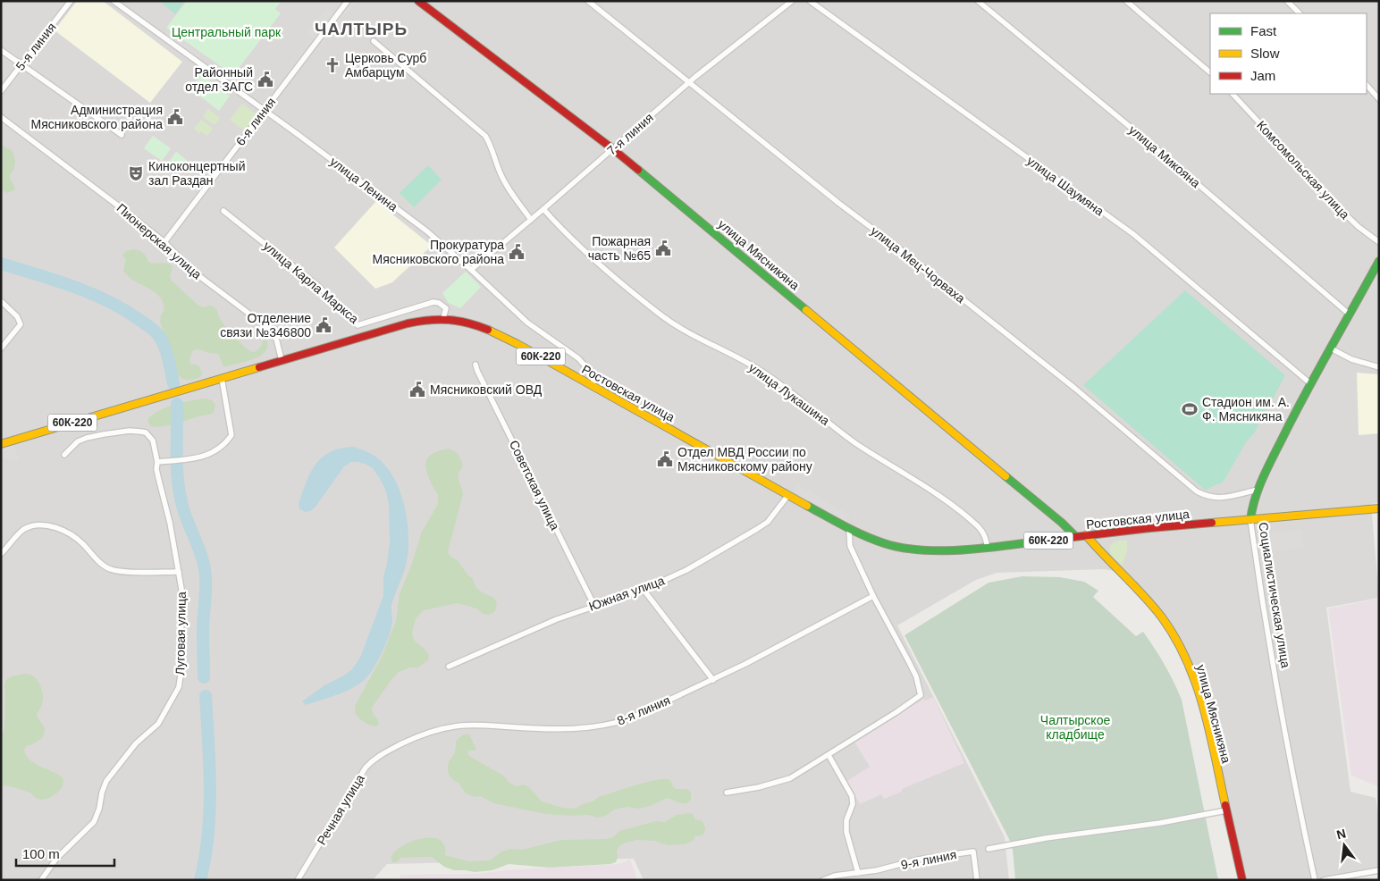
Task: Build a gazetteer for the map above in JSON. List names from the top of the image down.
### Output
{
  "streets": {
    "street": [
      "5-я линия",
      "6-я линия",
      "7-я линия",
      "улица Микояна",
      "Комсомольская улица",
      "улица Ленина",
      "улица Шаумяна",
      "Пионерская улица",
      "улица Мясникяна",
      "улица Мец-Чорваха",
      "улица Карла Маркса",
      "60К-220",
      "Ростовская улица",
      "улица Лукашина",
      "Советская улица",
      "Южная улица",
      "Социалистическая улица",
      "Луговая улица",
      "8-я линия",
      "Речная улица",
      "9-я линия"
    ]
  },
  "crossings": [
    ["6-я линия", "улица Ленина"],
    ["6-я линия", "Пионерская улица"],
    ["7-я линия", "улица Ленина"],
    ["7-я линия", "улица Мясникяна"],
    ["7-я линия", "улица Мец-Чорваха"],
    ["7-я линия", "улица Лукашина"],
    ["улица Микояна", "Социалистическая улица"],
    ["улица Ленина", "Ростовская улица"],
    ["улица Шаумяна", "Социалистическая улица"],
    ["Пионерская улица", "Ростовская улица"],
    ["улица Мясникяна", "Ростовская улица"],
    ["улица Мец-Чорваха", "Социалистическая улица"],
    ["улица Карла Маркса", "Ростовская улица"],
    ["Ростовская улица", "улица Лукашина"],
    ["Ростовская улица", "Южная улица"],
    ["Ростовская улица", "Социалистическая улица"],
    ["Советская улица", "Южная улица"],
    ["8-я линия", "Речная улица"]
  ],
  "districts": ["ЧАЛТЫРЬ"],
  "parks": ["Центральный парк", "Чалтырское кладбище"],
  "places": {
    "church": ["Церковь Сурб Амбарцум"],
    "public building": [
      "Районный отдел ЗАГС",
      "Администрация Мясниковского района",
      "Пожарная часть №65",
      "Прокуратура Мясниковского района",
      "Отделение связи №346800",
      "Мясниковский ОВД",
      "Отдел МВД России по Мясниковскому району"
    ],
    "theatre": ["Киноконцертный зал Раздан"],
    "sports": ["Стадион им. А. Ф. Мясникяна"]
  },
  "legend": ["Fast", "Slow", "Jam"],
  "scale_bar": "100 m",
  "north": "top"
}
